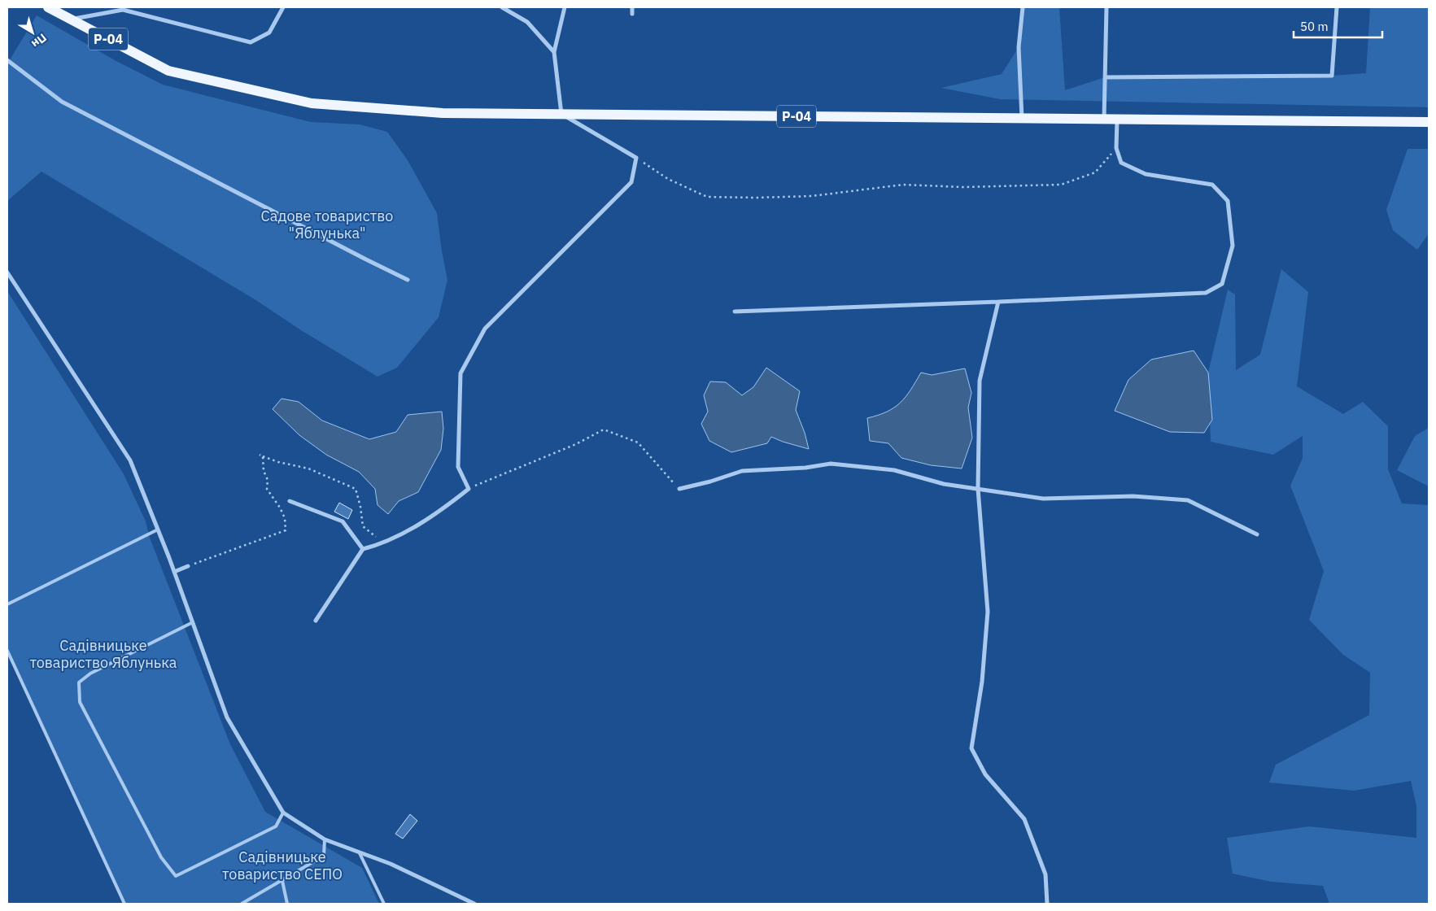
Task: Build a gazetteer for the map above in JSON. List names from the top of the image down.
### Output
{
  "streets": {
    "main road": ["Р-04"]
  },
  "parks": ["Садове товариство \"Яблунька\"", "Садівницьке товариство Яблунька", "Садівницьке товариство СЕПО"],
  "scale_bar": "50 m",
  "north": "bottom right"
}
